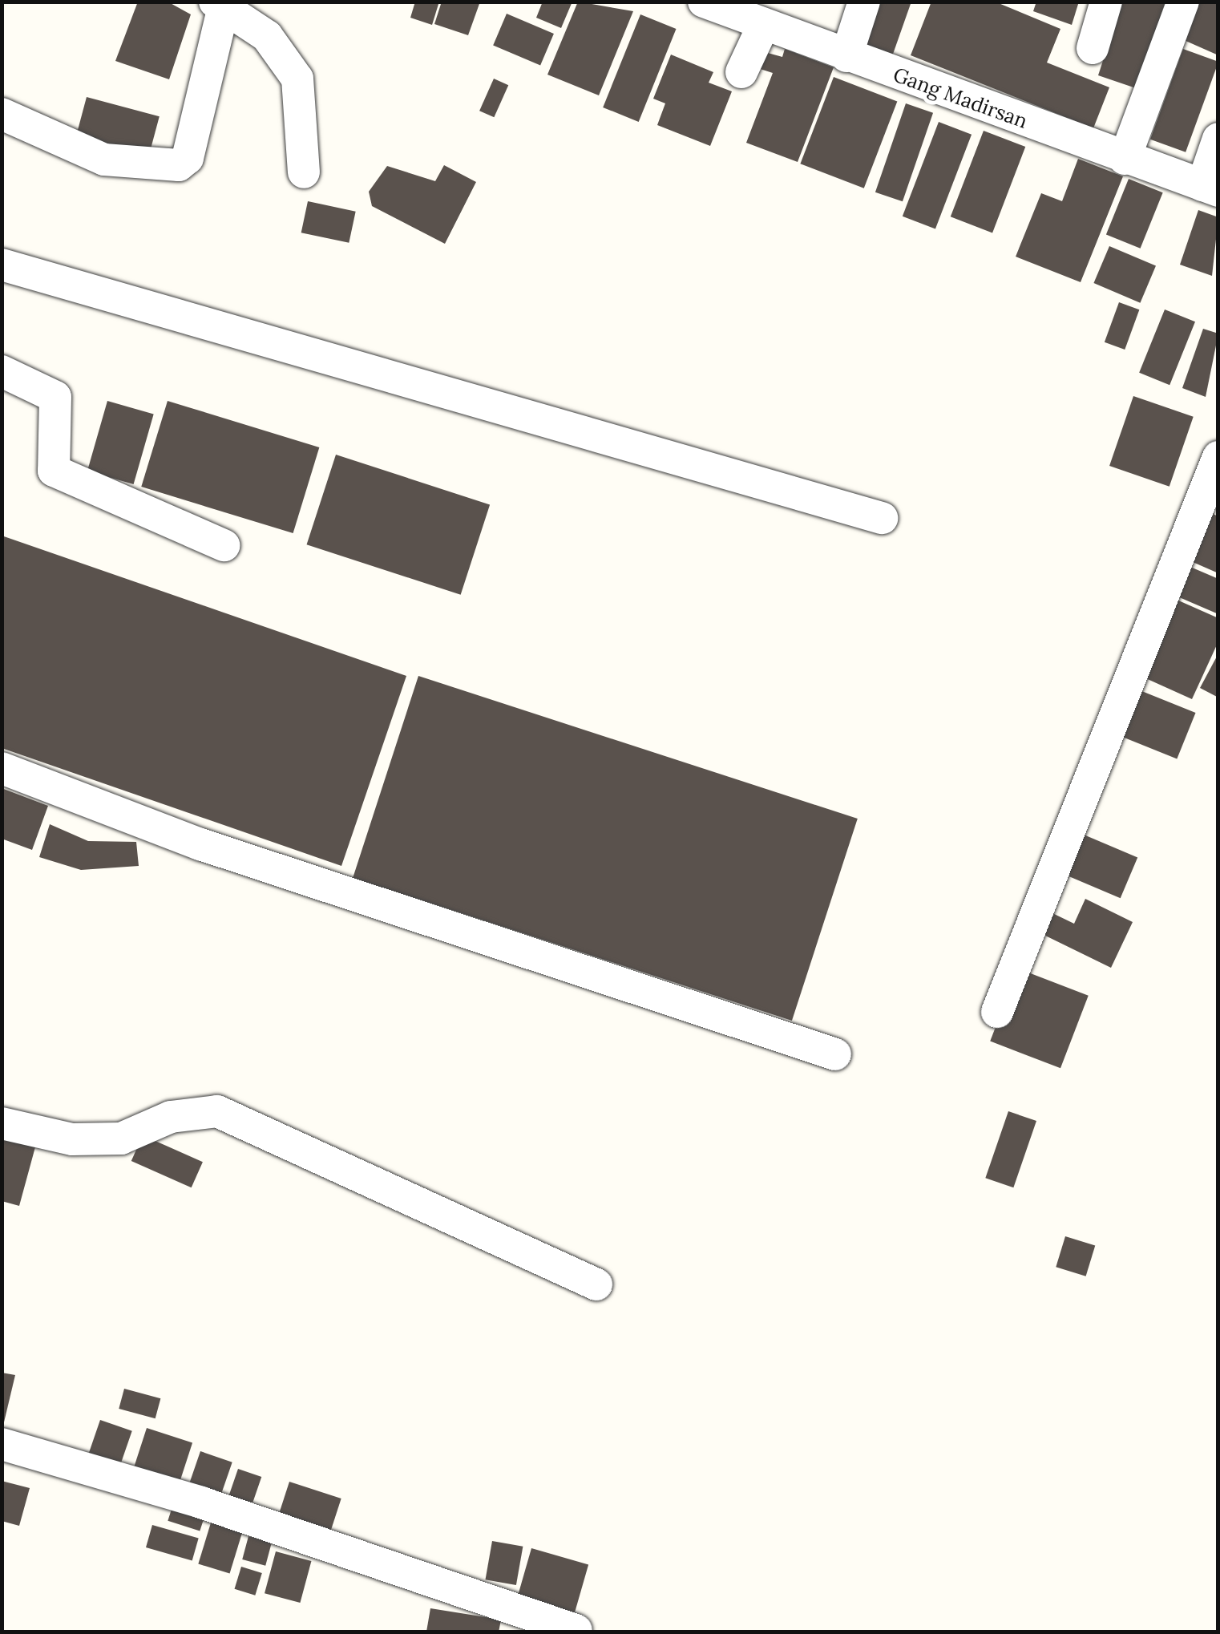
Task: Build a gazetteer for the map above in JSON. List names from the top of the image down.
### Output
{
  "streets": {
    "street": ["Gang Madirsan"]
  }
}
